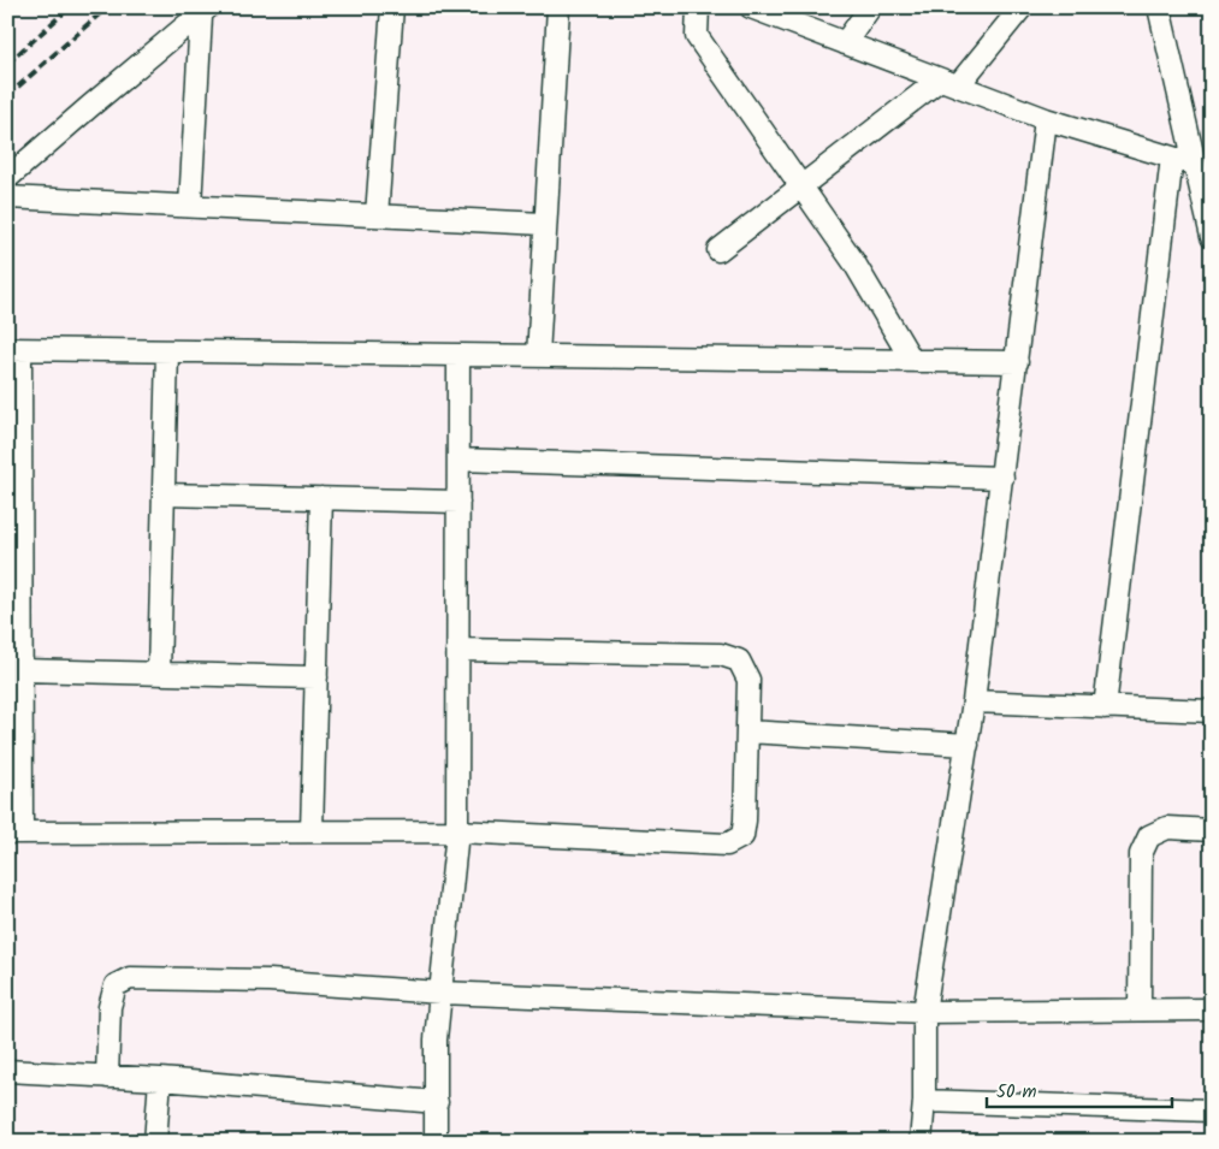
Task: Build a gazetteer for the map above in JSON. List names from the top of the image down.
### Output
{
  "scale_bar": "50 m"
}
